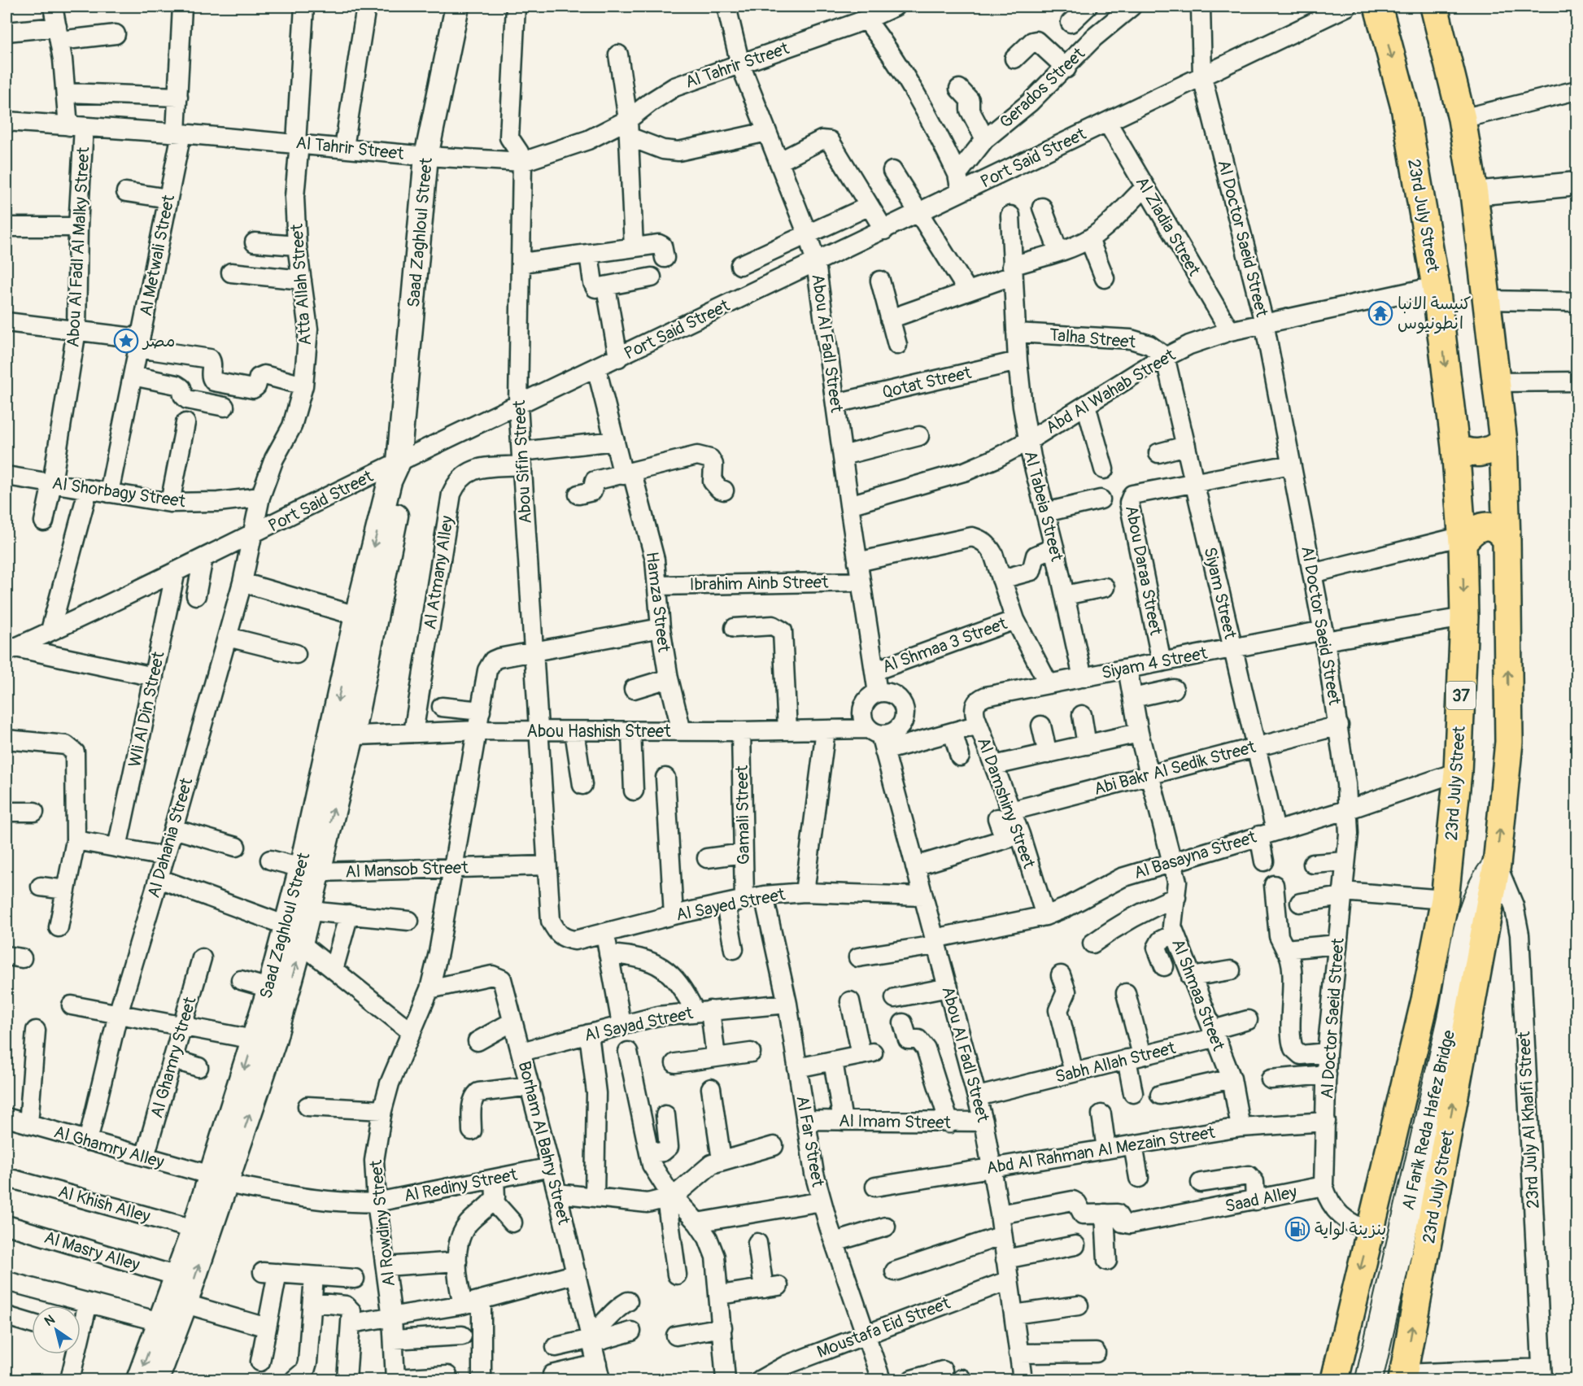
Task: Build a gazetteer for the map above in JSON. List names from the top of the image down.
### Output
{
  "streets": {
    "main road": ["23rd July Street", "37", "Al Farik Reda Hafez Bridge"],
    "street": [
      "Al Tahrir Street",
      "Gerados Street",
      "Port Said Street",
      "Al Ziadia Street",
      "Saad Zaghloul Street",
      "Al Doctor Saeid Street",
      "Abou Al Fadl Al Malky Street",
      "Al Metwali Street",
      "Atta Allah Street",
      "Talha Street",
      "Abou Al Fadl Street",
      "Qotat Street",
      "Abd Al Wahab Street",
      "Abou Sifin Street",
      "Al Shorbagy Street",
      "Al Tabeia Street",
      "Abou Daraa Street",
      "Al Atmany Alley",
      "Ibrahim Ainb Street",
      "Siyam Street",
      "Hamza Street",
      "Al Shmaa 3 Street",
      "Siyam 4 Street",
      "Wli Al Din Street",
      "Abou Hashish Street",
      "Abi Bakr Al Sedik Street",
      "Al Damshiny Street",
      "Gamali Street",
      "Al Dahania Street",
      "Al Basayna Street",
      "Al Mansob Street",
      "Al Sayed Street",
      "Al Shmaa Street",
      "Al Sayad Street",
      "Al Ghamry Street",
      "Sabh Allah Street",
      "23rd July Al Khalfi Street",
      "Al Imam Street",
      "Al Far Street",
      "Borham Al Bahry Street",
      "Al Ghamry Alley",
      "Abd Al Rahman Al Mezain Street",
      "Al Rediny Street",
      "Saad Alley",
      "Al Khish Alley",
      "Al Rowdiny Street",
      "Al Masry Alley",
      "Moustafa Eid Street"
    ]
  },
  "crossings": [
    ["Al Tahrir Street", "Saad Zaghloul Street"],
    ["Al Tahrir Street", "Abou Al Fadl Al Malky Street"],
    ["Al Tahrir Street", "Al Metwali Street"],
    ["Al Tahrir Street", "Atta Allah Street"],
    ["Al Tahrir Street", "Abou Al Fadl Street"],
    ["Al Tahrir Street", "Abou Sifin Street"],
    ["Port Said Street", "Al Ziadia Street"],
    ["Port Said Street", "Saad Zaghloul Street"],
    ["Port Said Street", "Al Doctor Saeid Street"],
    ["Port Said Street", "Atta Allah Street"],
    ["Port Said Street", "Abou Al Fadl Street"],
    ["Port Said Street", "Abou Sifin Street"],
    ["Port Said Street", "Hamza Street"],
    ["Port Said Street", "Wli Al Din Street"],
    ["Port Said Street", "Al Dahania Street"],
    ["23rd July Street", "Al Doctor Saeid Street"],
    ["23rd July Street", "Abd Al Wahab Street"],
    ["23rd July Street", "Siyam 4 Street"],
    ["23rd July Street", "Al Basayna Street"],
    ["23rd July Street", "Al Farik Reda Hafez Bridge"],
    ["23rd July Street", "23rd July Al Khalfi Street"],
    ["Al Ziadia Street", "Abd Al Wahab Street"],
    ["Saad Zaghloul Street", "Abou Hashish Street"],
    ["Saad Zaghloul Street", "Al Mansob Street"],
    ["Saad Zaghloul Street", "Al Ghamry Alley"],
    ["Saad Zaghloul Street", "Al Rediny Street"],
    ["Saad Zaghloul Street", "Al Khish Alley"],
    ["Saad Zaghloul Street", "Al Masry Alley"],
    ["Al Doctor Saeid Street", "Abd Al Wahab Street"],
    ["Al Doctor Saeid Street", "Abou Daraa Street"],
    ["Al Doctor Saeid Street", "Siyam 4 Street"],
    ["Al Doctor Saeid Street", "Abi Bakr Al Sedik Street"],
    ["Al Doctor Saeid Street", "Al Basayna Street"],
    ["Al Doctor Saeid Street", "Abd Al Rahman Al Mezain Street"],
    ["Al Doctor Saeid Street", "Saad Alley"],
    ["Abou Al Fadl Al Malky Street", "Al Shorbagy Street"],
    ["Al Metwali Street", "Al Shorbagy Street"],
    ["Atta Allah Street", "Al Shorbagy Street"],
    ["Atta Allah Street", "Al Dahania Street"],
    ["Talha Street", "Abd Al Wahab Street"],
    ["Talha Street", "Al Tabeia Street"],
    ["Talha Street", "Siyam Street"],
    ["Abou Al Fadl Street", "Qotat Street"],
    ["Abou Al Fadl Street", "Abd Al Wahab Street"],
    ["Abou Al Fadl Street", "Ibrahim Ainb Street"],
    ["Abou Al Fadl Street", "Al Shmaa 3 Street"],
    ["Abou Al Fadl Street", "Abou Hashish Street"],
    ["Abou Al Fadl Street", "Al Basayna Street"],
    ["Abou Al Fadl Street", "Al Sayed Street"],
    ["Abou Al Fadl Street", "Sabh Allah Street"],
    ["Abou Al Fadl Street", "Al Imam Street"],
    ["Abou Al Fadl Street", "Abd Al Rahman Al Mezain Street"],
    ["Abou Al Fadl Street", "Moustafa Eid Street"],
    ["Qotat Street", "Al Tabeia Street"],
    ["Abd Al Wahab Street", "Al Tabeia Street"],
    ["Abd Al Wahab Street", "Siyam Street"],
    ["Abou Sifin Street", "Al Atmany Alley"],
    ["Abou Sifin Street", "Abou Hashish Street"],
    ["Abou Sifin Street", "Al Mansob Street"],
    ["Abou Sifin Street", "Al Sayed Street"],
    ["Abou Sifin Street", "Al Rowdiny Street"],
    ["Al Tabeia Street", "Siyam 4 Street"],
    ["Abou Daraa Street", "Siyam Street"],
    ["Abou Daraa Street", "Siyam 4 Street"],
    ["Al Atmany Alley", "Hamza Street"],
    ["Al Atmany Alley", "Abou Hashish Street"],
    ["Ibrahim Ainb Street", "Hamza Street"],
    ["Siyam Street", "Siyam 4 Street"],
    ["Siyam Street", "Abi Bakr Al Sedik Street"],
    ["Siyam Street", "Al Basayna Street"],
    ["Hamza Street", "Abou Hashish Street"],
    ["Hamza Street", "Al Rowdiny Street"],
    ["Siyam 4 Street", "Al Damshiny Street"],
    ["Siyam 4 Street", "Al Shmaa Street"],
    ["Abou Hashish Street", "Gamali Street"],
    ["Abou Hashish Street", "Al Rowdiny Street"],
    ["Abi Bakr Al Sedik Street", "Al Damshiny Street"],
    ["Abi Bakr Al Sedik Street", "Al Shmaa Street"],
    ["Al Damshiny Street", "Al Basayna Street"],
    ["Gamali Street", "Al Sayed Street"],
    ["Al Dahania Street", "Al Ghamry Alley"],
    ["Al Basayna Street", "Al Shmaa Street"],
    ["Al Mansob Street", "Al Rowdiny Street"],
    ["Al Sayed Street", "Al Far Street"],
    ["Al Shmaa Street", "Sabh Allah Street"],
    ["Al Shmaa Street", "Abd Al Rahman Al Mezain Street"],
    ["Al Sayad Street", "Al Far Street"],
    ["Al Sayad Street", "Borham Al Bahry Street"],
    ["Al Ghamry Street", "Al Ghamry Alley"],
    ["Al Farik Reda Hafez Bridge", "23rd July Al Khalfi Street"],
    ["Al Imam Street", "Al Far Street"],
    ["Al Far Street", "Moustafa Eid Street"],
    ["Borham Al Bahry Street", "Al Rediny Street"],
    ["Borham Al Bahry Street", "Al Rowdiny Street"],
    ["Al Ghamry Alley", "Al Rediny Street"],
    ["Al Rediny Street", "Al Rowdiny Street"]
  ],
  "places": {
    "temple": ["كنيسة الانبا انطونيوس"],
    "place": ["مصر"],
    "fuel station": ["بنزينة لواية"]
  },
  "north": "top left"
}
